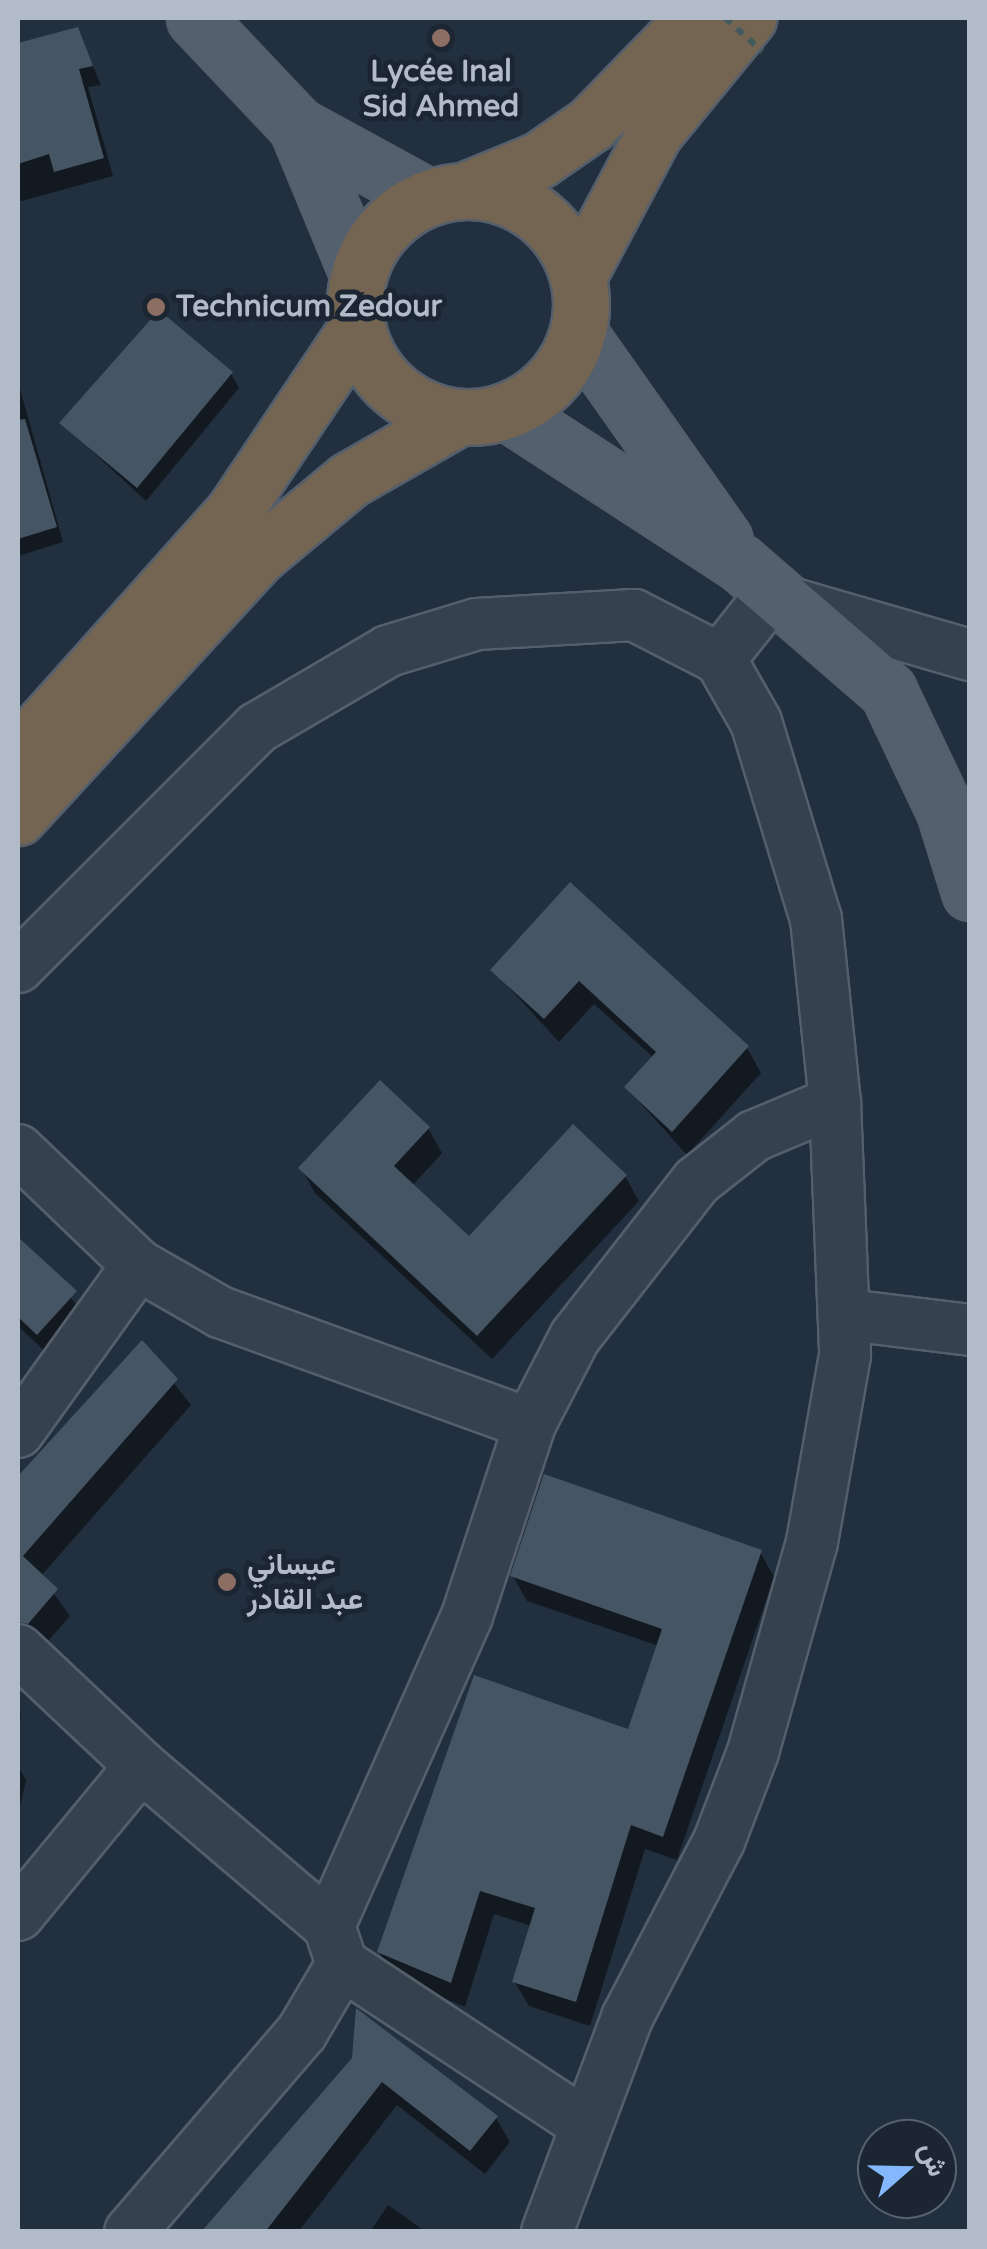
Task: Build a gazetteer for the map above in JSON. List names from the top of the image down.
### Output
{
  "places": ["Lycée Inal Sid Ahmed", "Technicum Zedour", "عيساني عبد القادر"],
  "north": "right"
}
